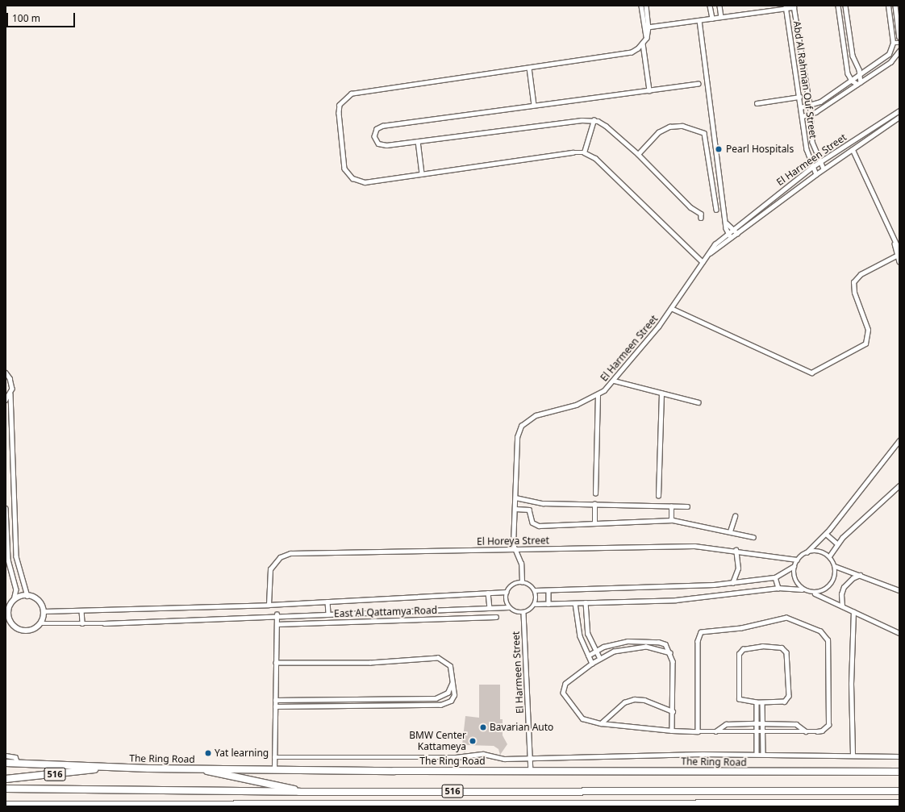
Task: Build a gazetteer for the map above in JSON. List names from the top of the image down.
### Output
{
  "streets": {
    "highway": ["The Ring Road", "516"],
    "street": [
      "Abd Al Rahman Ouf Street",
      "El Harmeen Street",
      "El Horeya Street",
      "East Al Qattamya Road"
    ]
  },
  "crossings": [
    ["Abd Al Rahman Ouf Street", "El Harmeen Street"],
    ["El Harmeen Street", "El Horeya Street"],
    ["El Harmeen Street", "The Ring Road"],
    ["The Ring Road", "516"]
  ],
  "places": [
    "Pearl Hospitals",
    "Bavarian Auto",
    "BMW Center Kattameya",
    "Yat learning"
  ],
  "scale_bar": "100 m"
}
